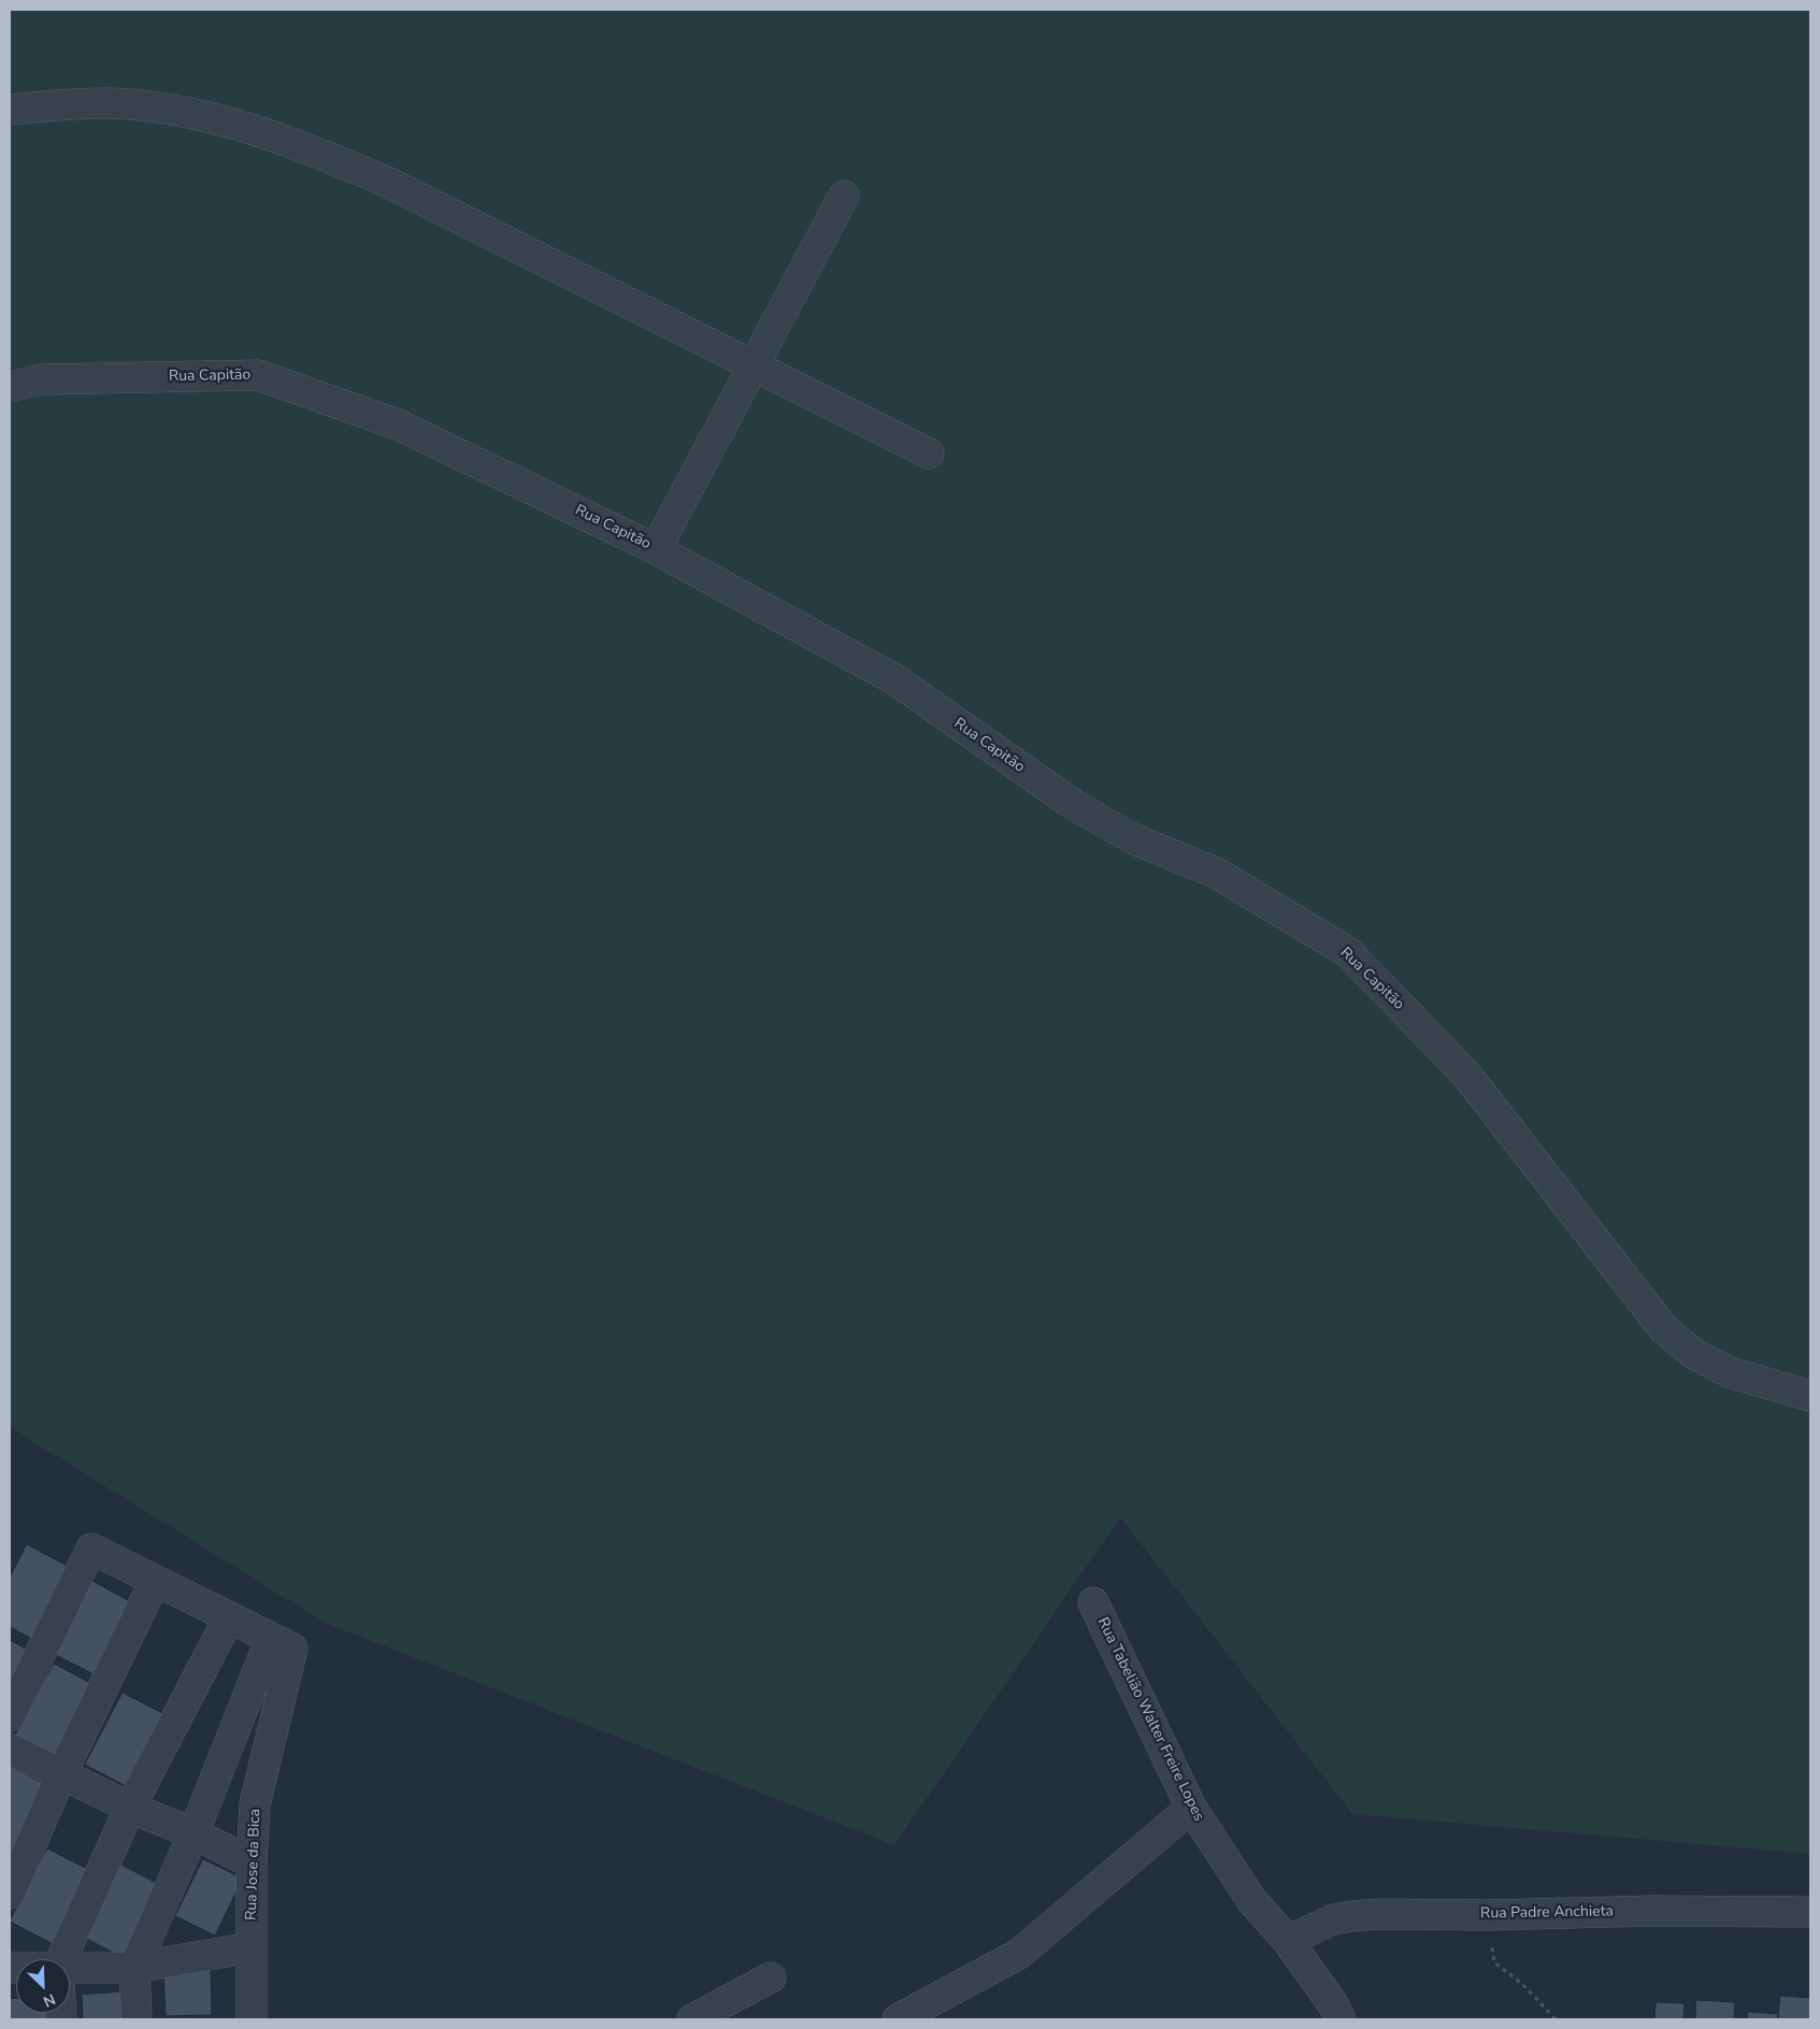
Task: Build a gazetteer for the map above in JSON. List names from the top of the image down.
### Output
{
  "streets": {
    "street": [
      "Rua Capitão",
      "Rua Tabelião Walter Freire Lopes",
      "Rua Jose da Bica",
      "Rua Padre Anchieta"
    ]
  },
  "crossings": [
    ["Rua Tabelião Walter Freire Lopes", "Rua Padre Anchieta"]
  ],
  "north": "bottom right"
}
